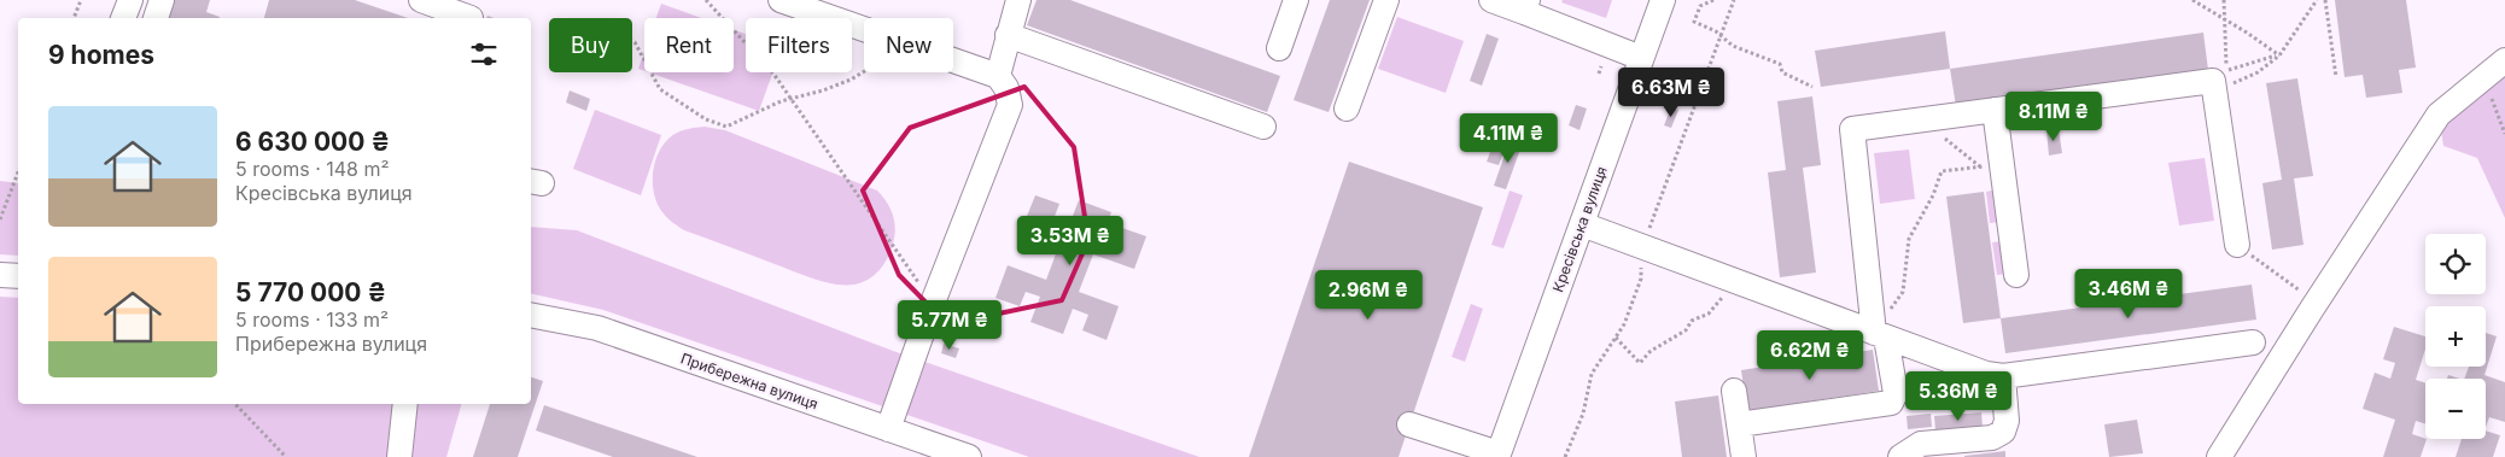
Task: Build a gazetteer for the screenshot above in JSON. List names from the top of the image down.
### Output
{
  "streets": {
    "street": ["Кресівська вулиця", "Прибережна вулиця"]
  },
  "page": {
    "chip": [
      "Buy",
      "Rent",
      "Filters",
      "New"
    ],
    "heading": "9 homes",
    "price": [
      "6.63M ₴",
      "8.11M ₴",
      "4.11M ₴",
      "3.53M ₴",
      "3.46M ₴",
      "2.96M ₴",
      "5.77M ₴",
      "6.62M ₴",
      "5.36M ₴"
    ],
    "list": [
      {
        "name": "6 630 000 ₴",
        "note": "5 rooms · 148 m² · Кресівська вулиця"
      },
      {
        "name": "5 770 000 ₴",
        "note": "5 rooms · 133 m² · Прибережна вулиця"
      }
    ],
    "map_buttons": ["+", "−"]
  }
}
